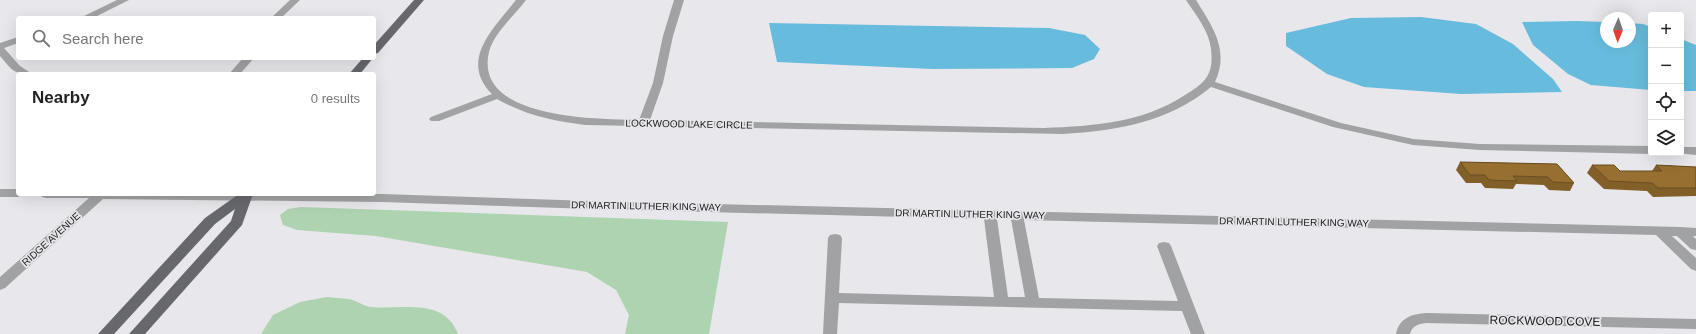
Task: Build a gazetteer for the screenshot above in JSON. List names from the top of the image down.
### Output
{
  "streets": {
    "street": [
      "LOCKWOOD LAKE CIRCLE",
      "DR MARTIN LUTHER KING WAY",
      "RIDGE AVENUE",
      "ROCKWOOD COVE"
    ]
  },
  "north": "bottom",
  "page": {
    "map_buttons": ["+", "−"],
    "search": "Search here",
    "heading": ["Nearby", "0 results"]
  }
}
